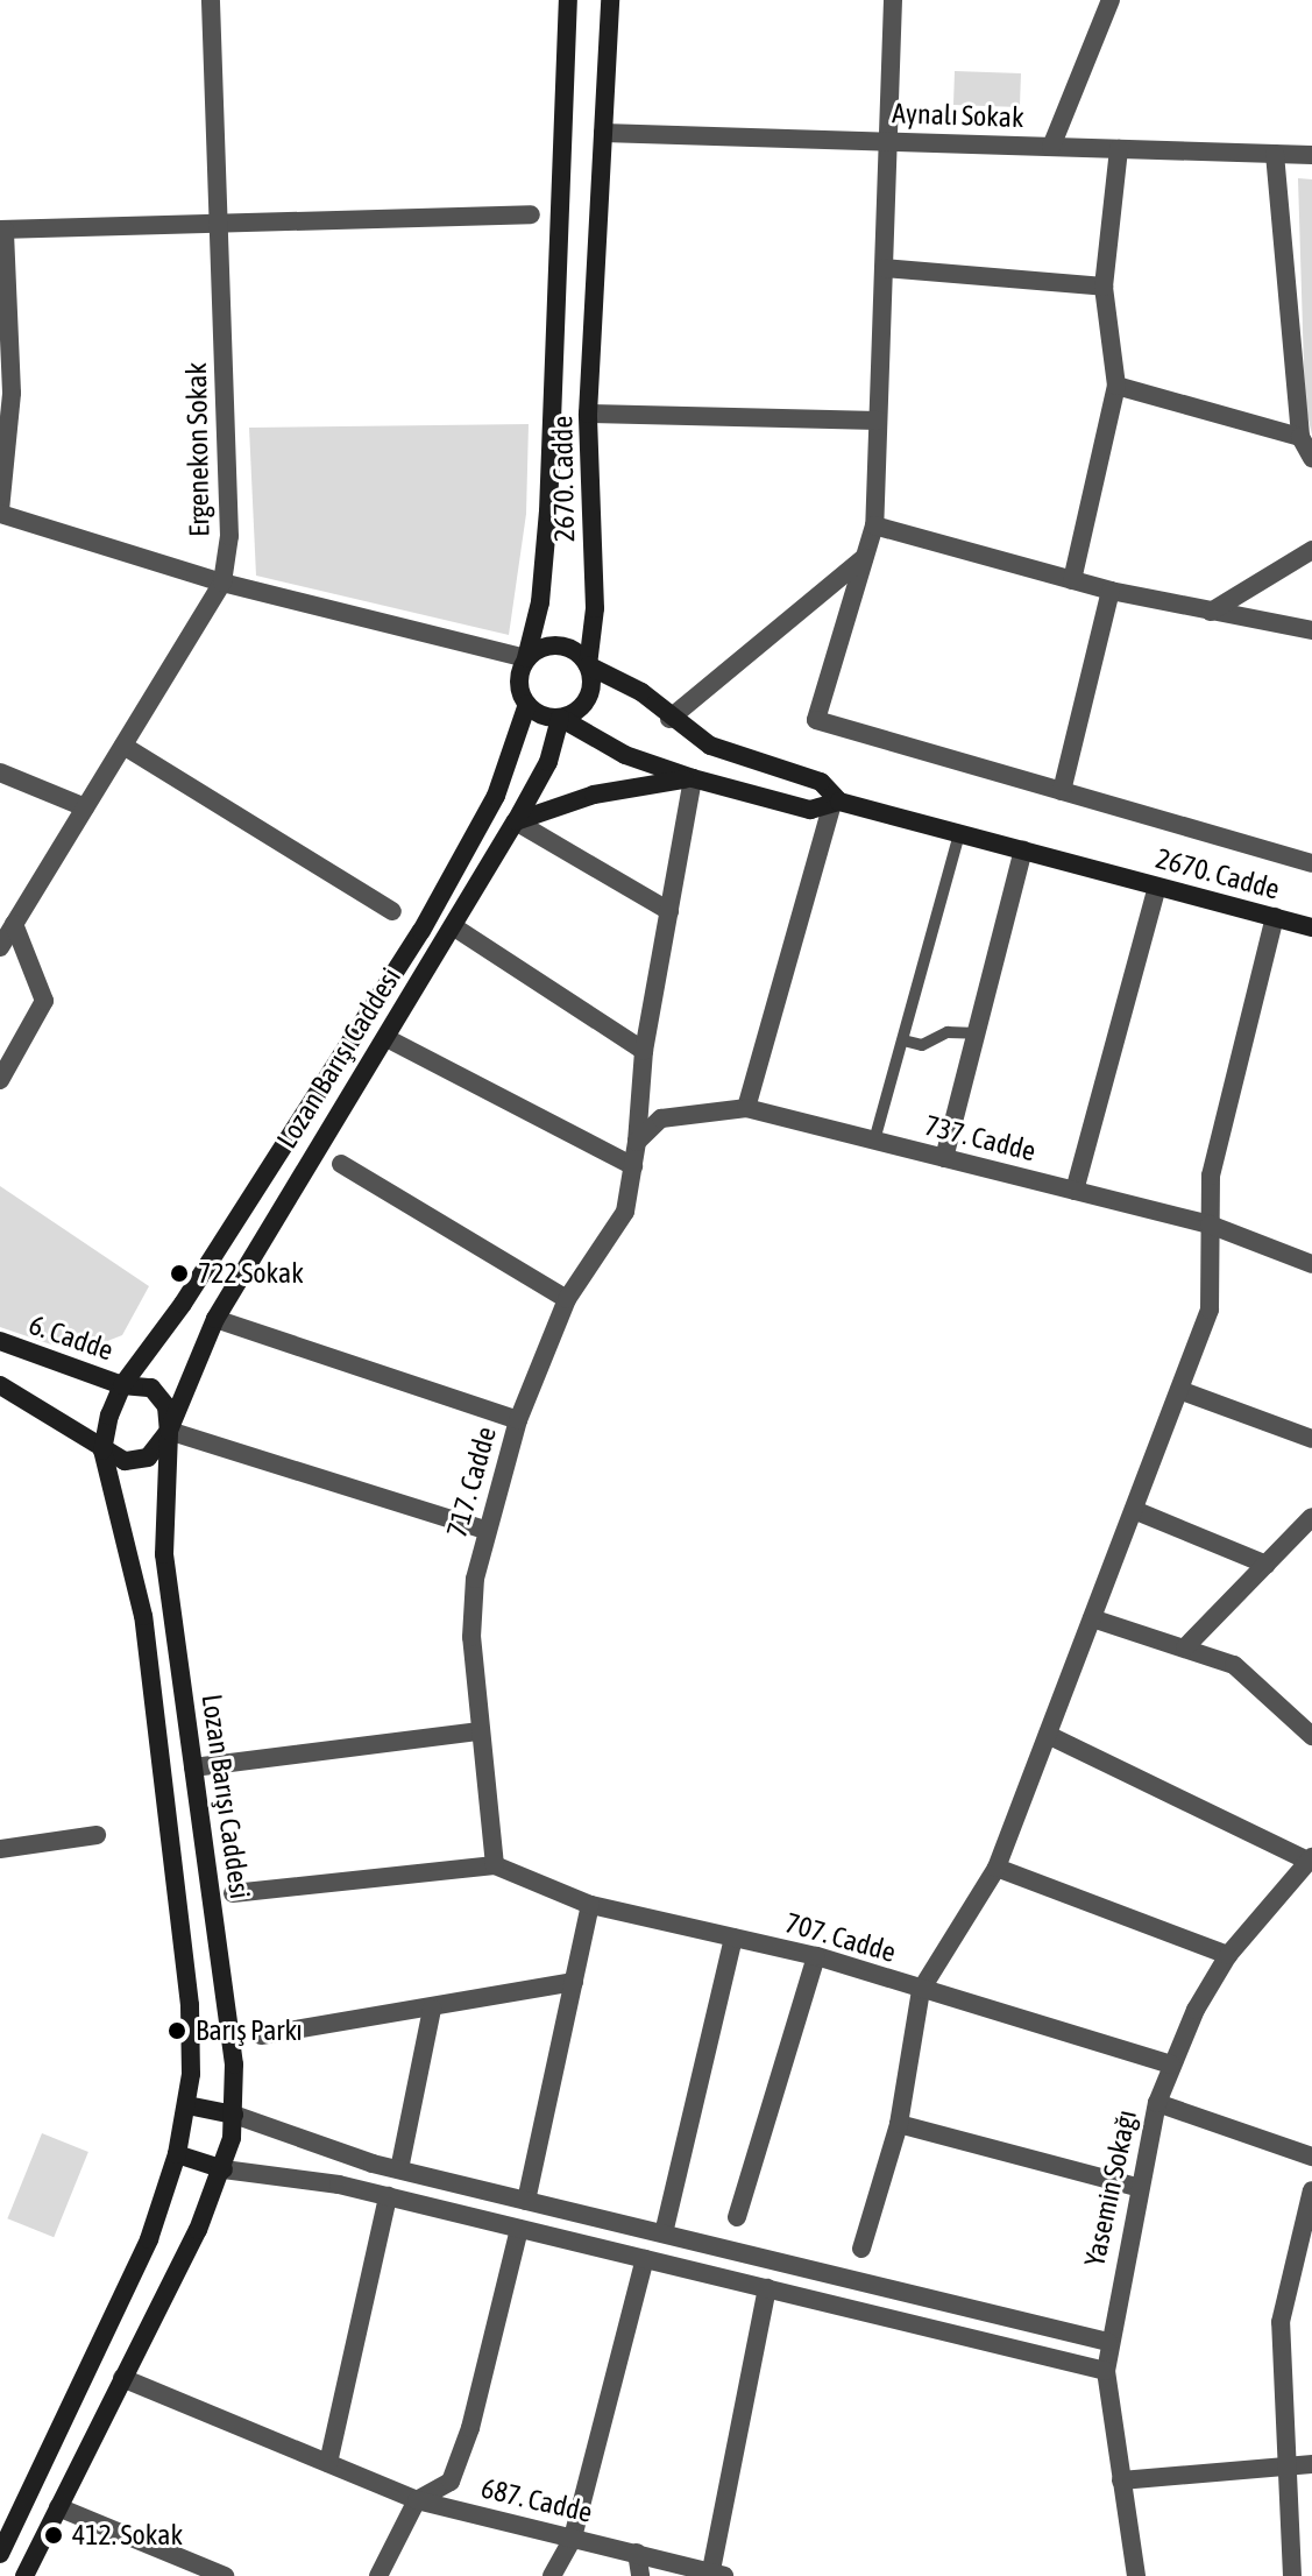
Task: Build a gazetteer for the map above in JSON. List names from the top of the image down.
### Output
{
  "streets": {
    "main road": ["2670. Cadde", "Lozan Barışı Caddesi", "6. Cadde"],
    "street": [
      "Aynalı Sokak",
      "Ergenekon Sokak",
      "737. Cadde",
      "717. Cadde",
      "707. Cadde",
      "Yasemin Sokağı",
      "687. Cadde"
    ]
  },
  "crossings": [
    ["Aynalı Sokak", "2670. Cadde"],
    ["2670. Cadde", "Lozan Barışı Caddesi"],
    ["2670. Cadde", "717. Cadde"],
    ["Lozan Barışı Caddesi", "6. Cadde"],
    ["Lozan Barışı Caddesi", "687. Cadde"],
    ["737. Cadde", "717. Cadde"],
    ["717. Cadde", "707. Cadde"],
    ["707. Cadde", "Yasemin Sokağı"]
  ],
  "places": ["722 Sokak", "Barış Parkı", "412. Sokak"]
}
